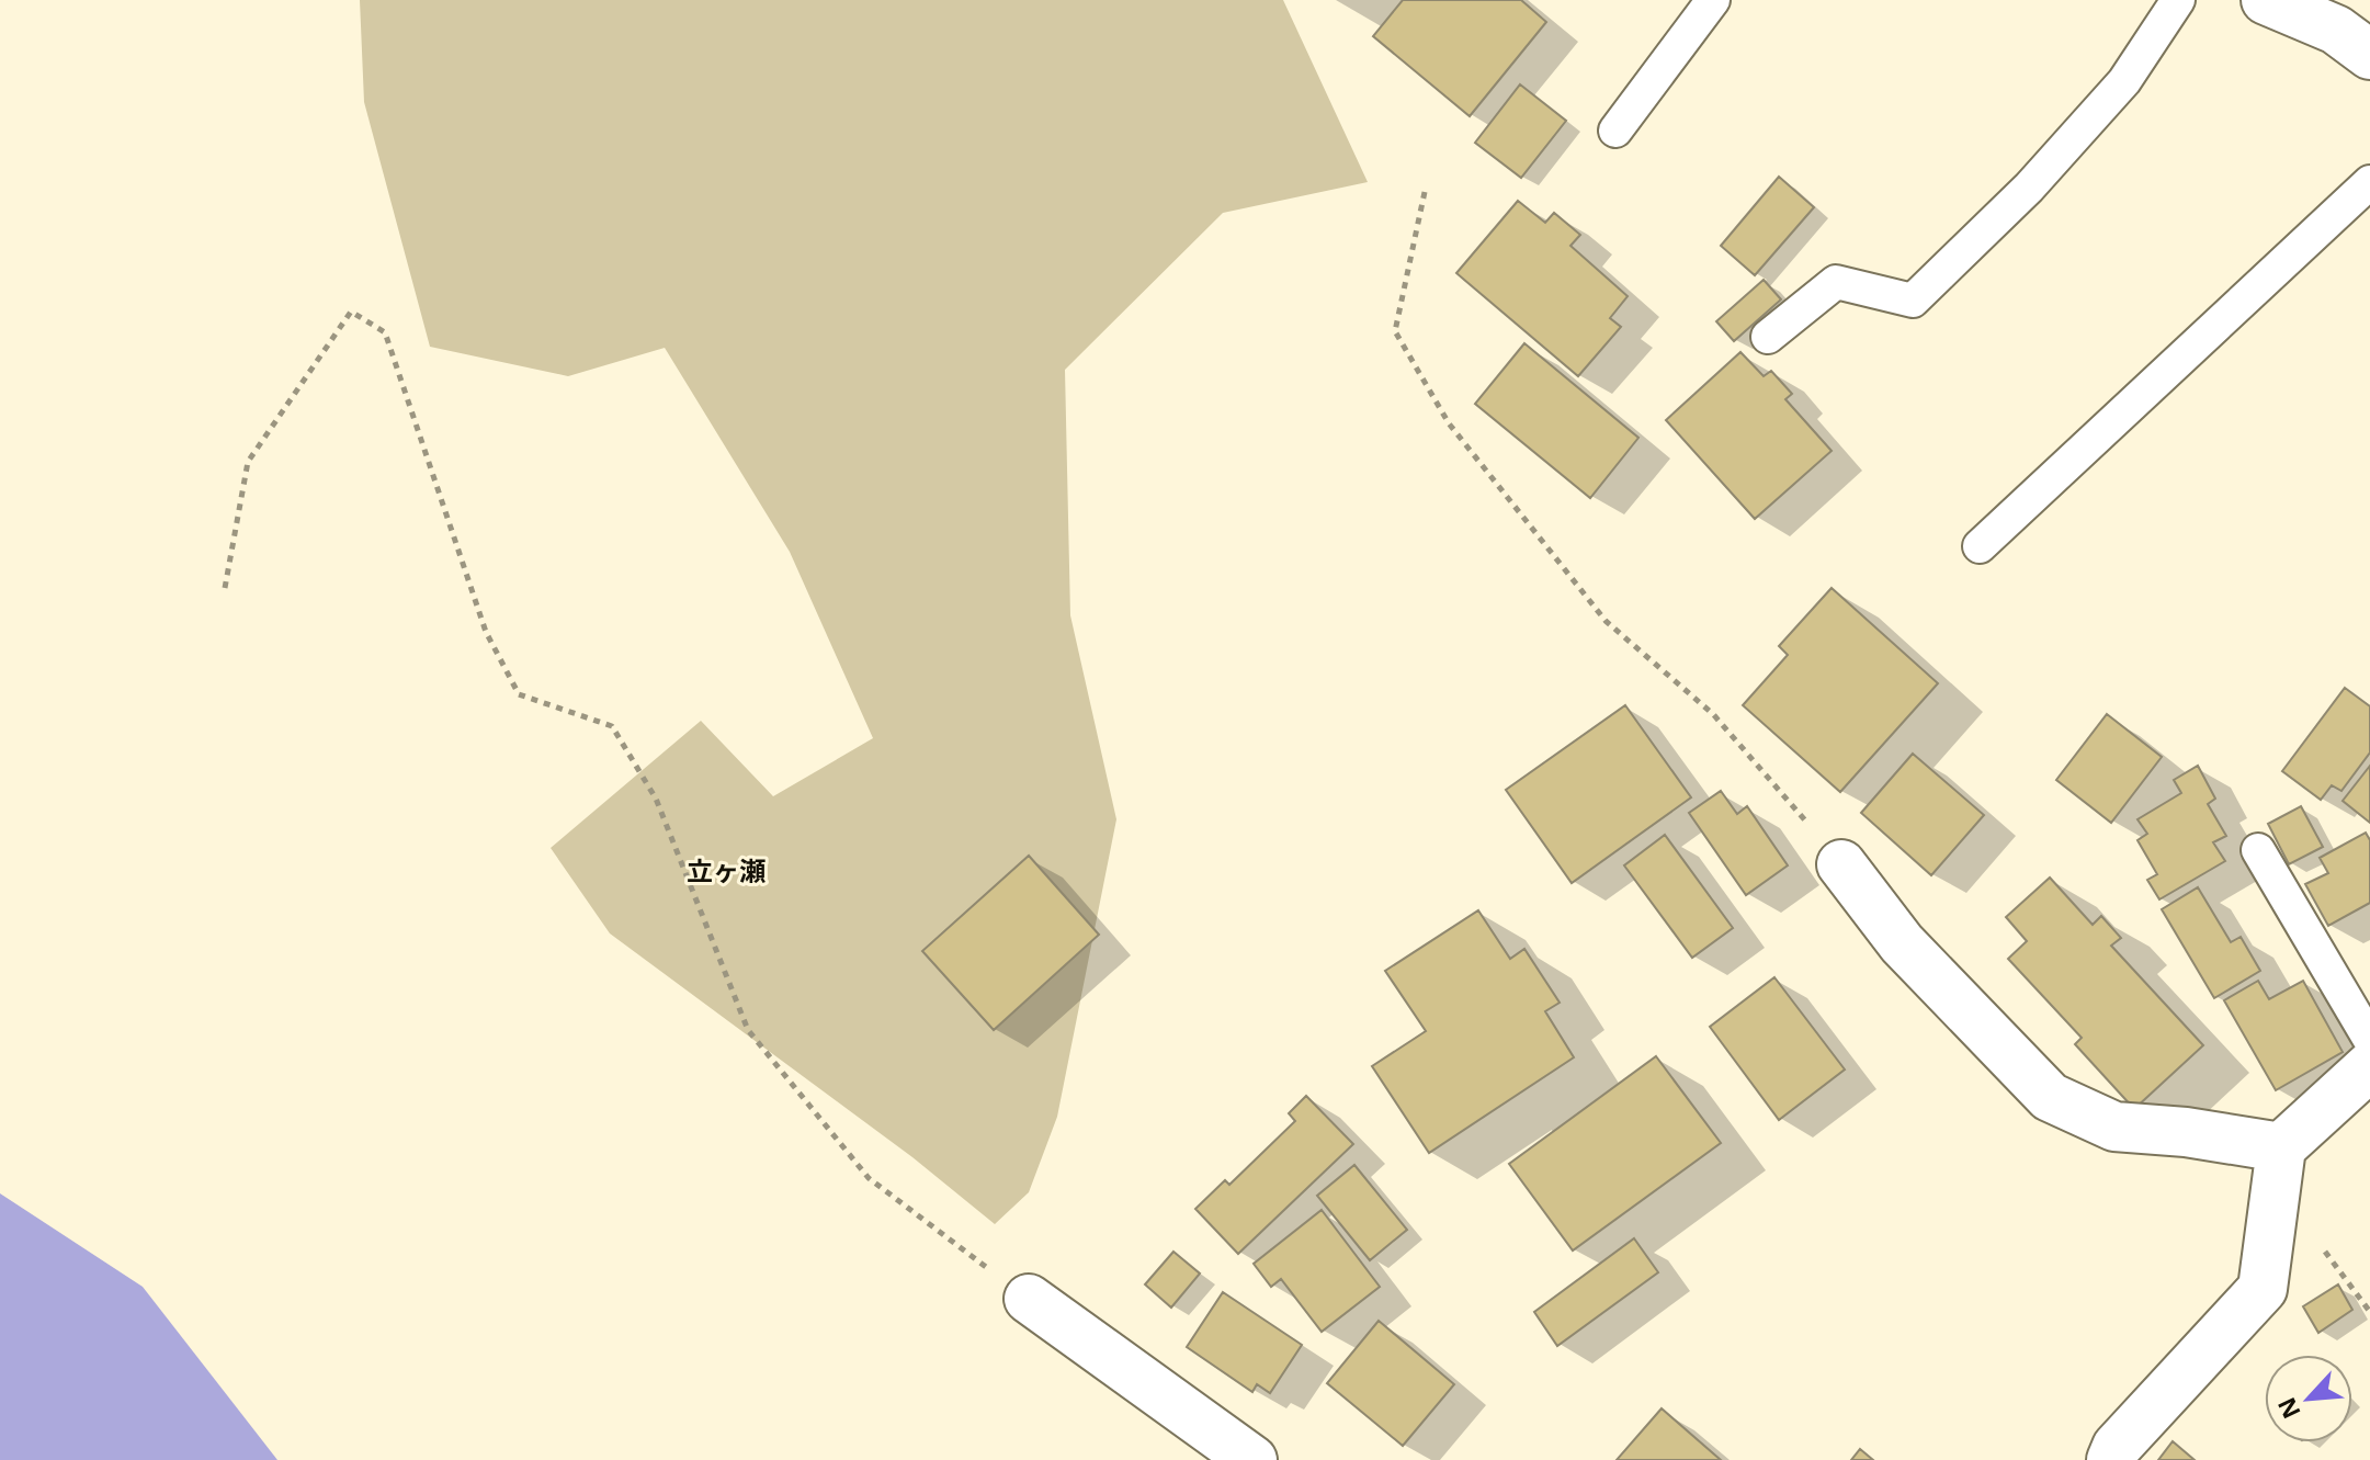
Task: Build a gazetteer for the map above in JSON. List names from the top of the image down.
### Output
{
  "districts": ["立ヶ瀬"],
  "north": "bottom left"
}
